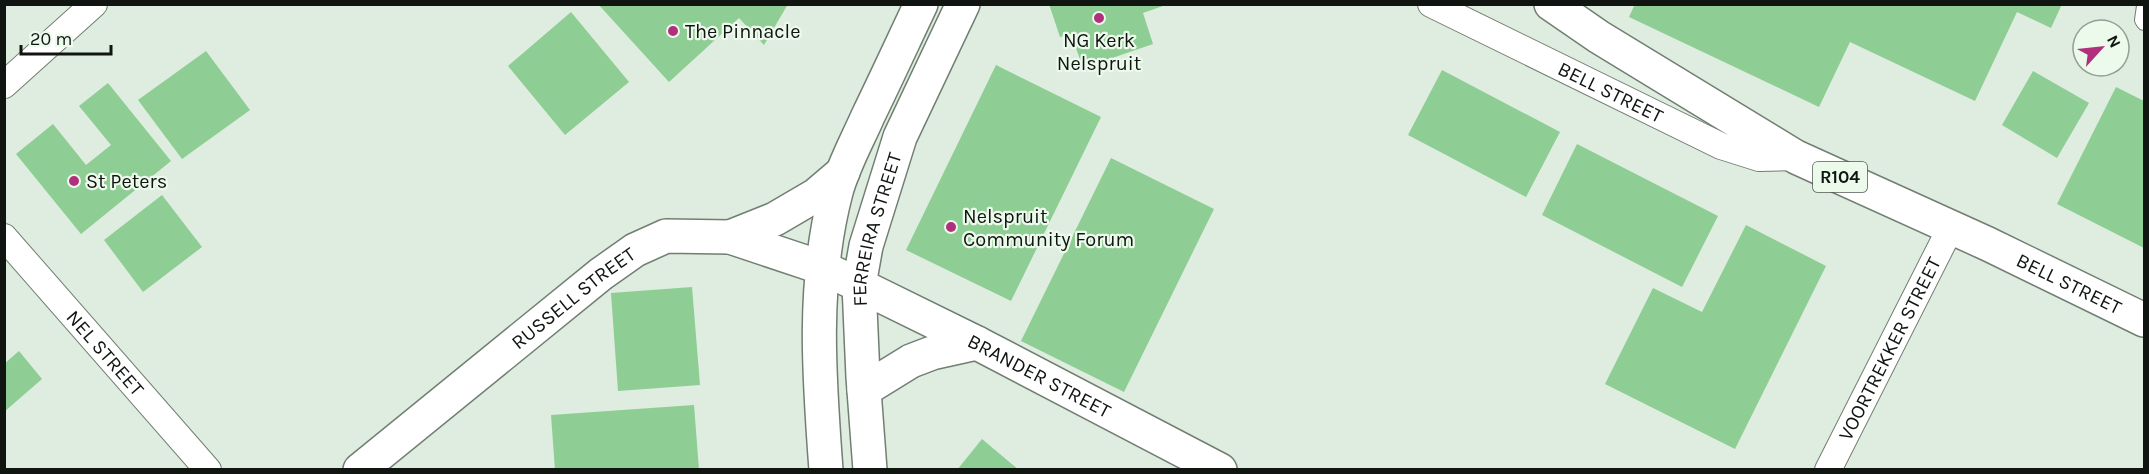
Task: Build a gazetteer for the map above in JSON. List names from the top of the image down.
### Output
{
  "streets": {
    "main road": [
      "BELL STREET",
      "R104",
      "FERREIRA STREET",
      "RUSSELL STREET",
      "BRANDER STREET"
    ],
    "street": ["VOORTREKKER STREET", "NEL STREET"]
  },
  "crossings": [
    ["BELL STREET", "VOORTREKKER STREET"],
    ["FERREIRA STREET", "RUSSELL STREET"],
    ["FERREIRA STREET", "BRANDER STREET"],
    ["RUSSELL STREET", "BRANDER STREET"]
  ],
  "places": [
    "NG Kerk Nelspruit",
    "The Pinnacle",
    "St Peters",
    "Nelspruit Community Forum"
  ],
  "scale_bar": "20 m",
  "north": "top right"
}
